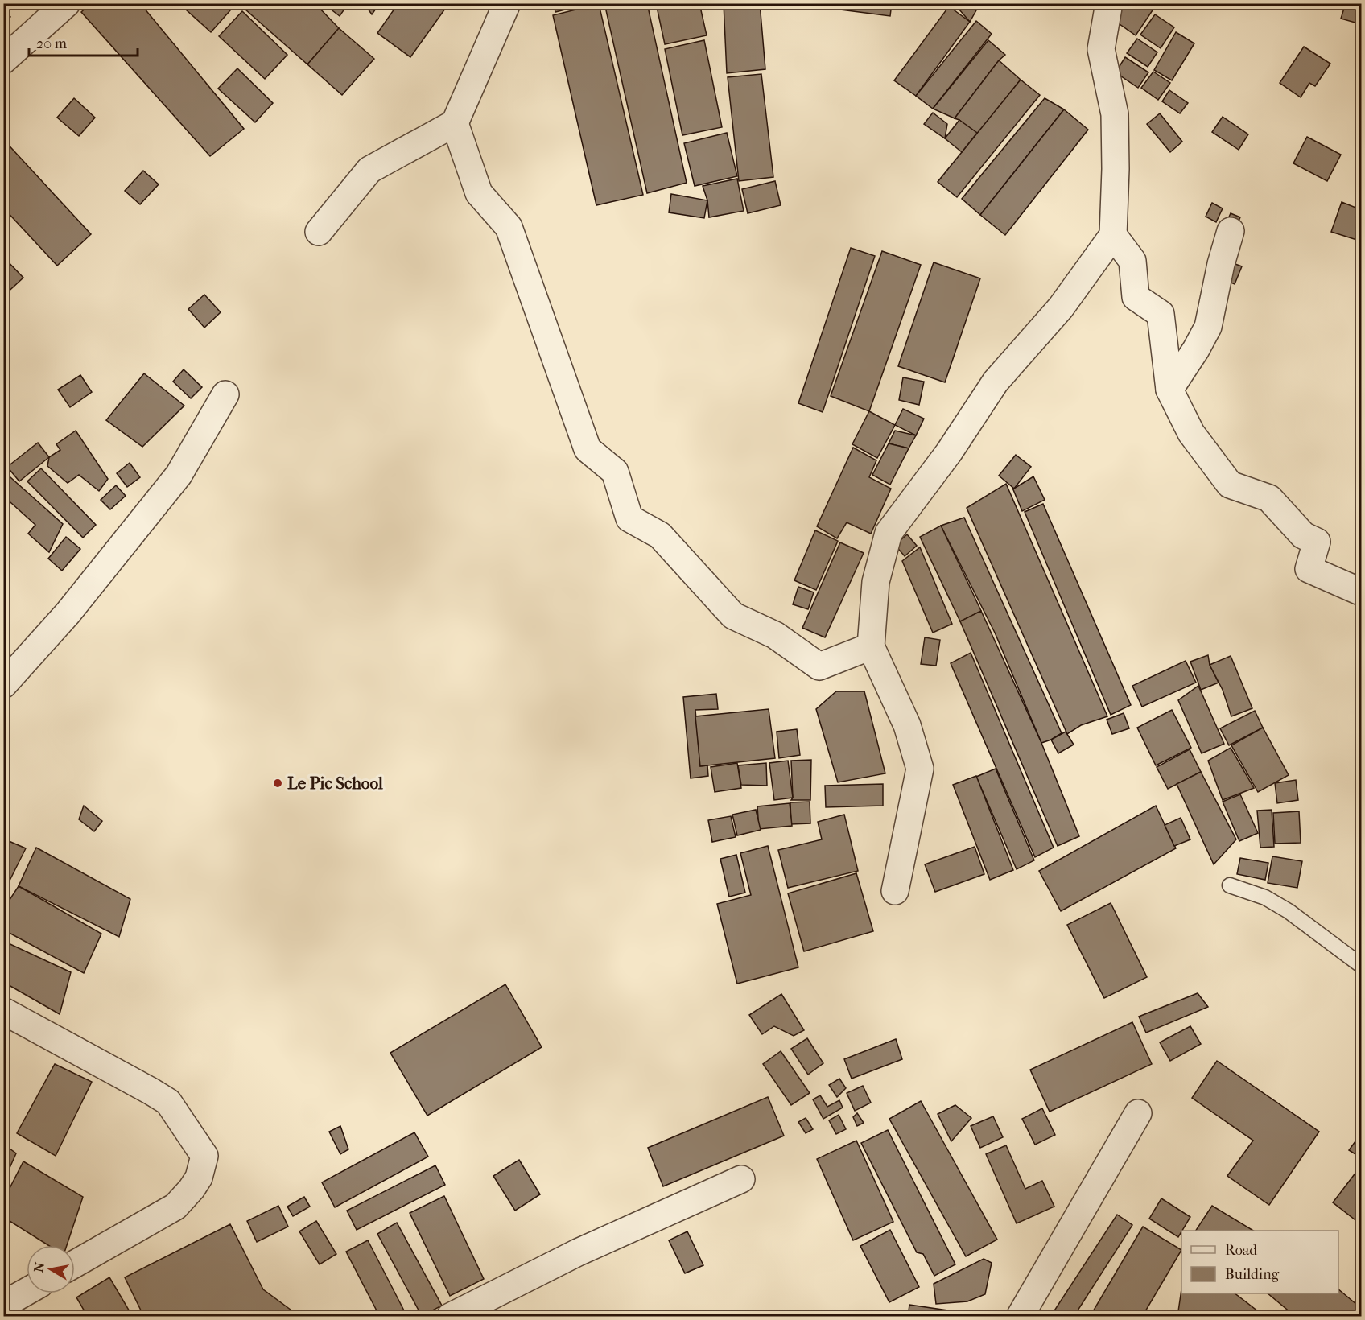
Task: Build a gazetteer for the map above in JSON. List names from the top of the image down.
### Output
{
  "places": ["Le Pic School"],
  "legend": ["Road", "Building"],
  "scale_bar": "20 m",
  "north": "left"
}
